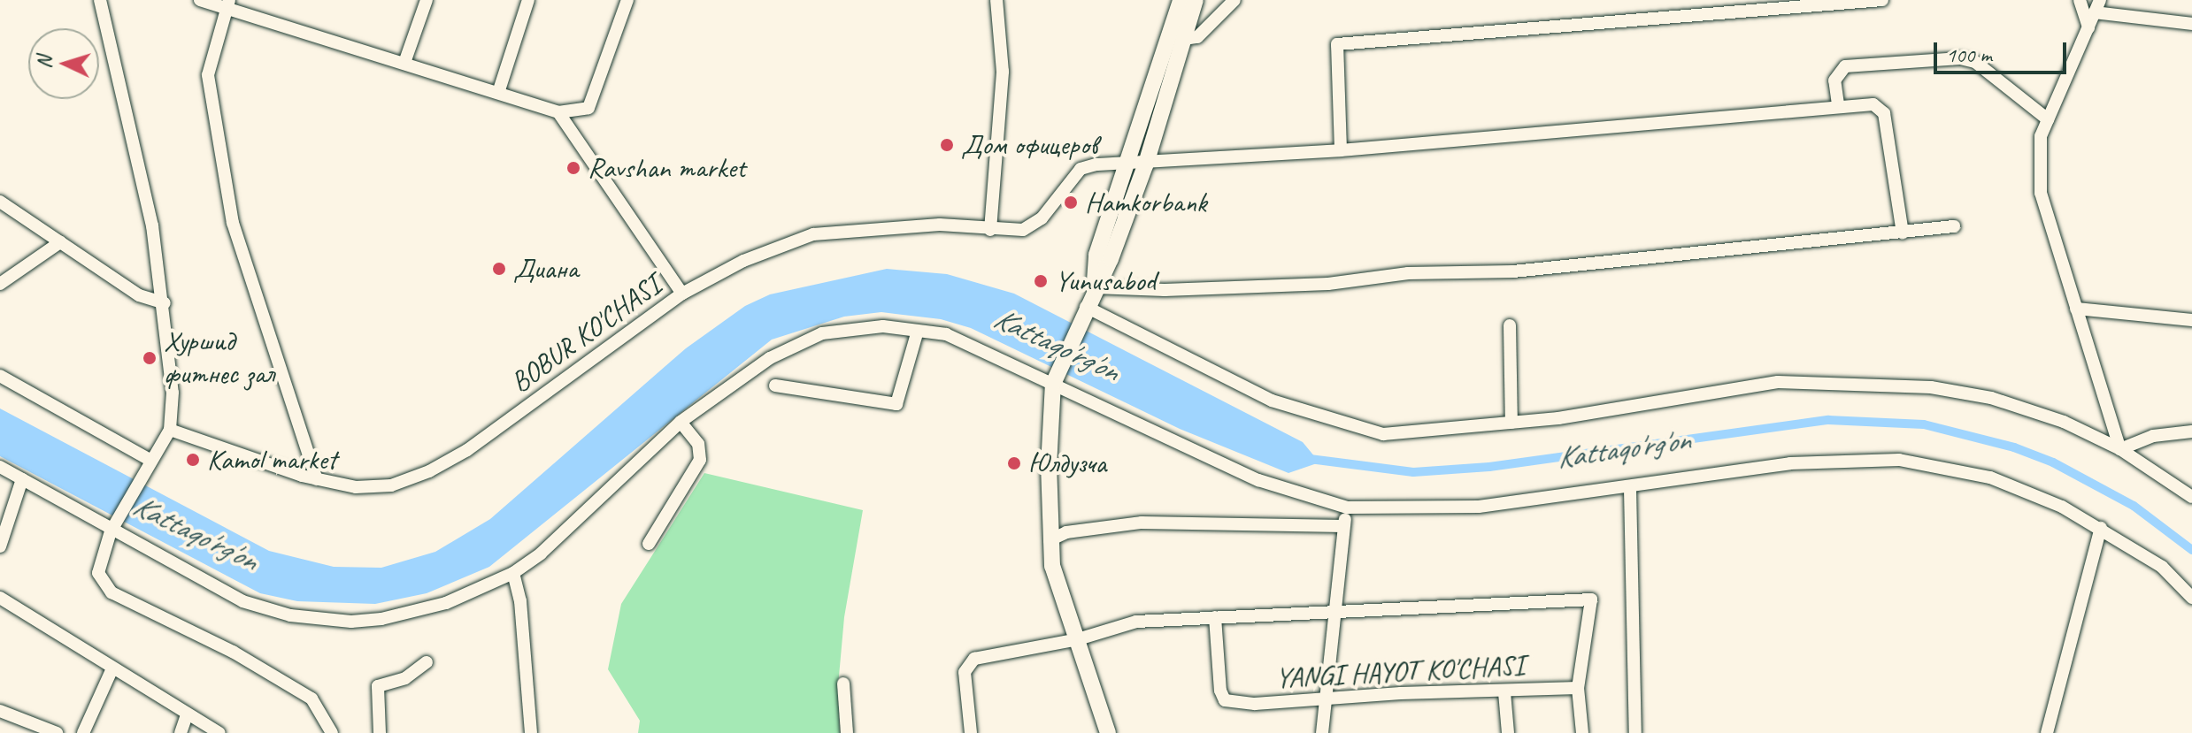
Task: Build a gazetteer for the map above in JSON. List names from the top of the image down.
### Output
{
  "streets": {
    "street": ["BOBUR KO'CHASI", "YANGI HAYOT KO'CHASI"]
  },
  "water": ["Kattaqo'rg'on"],
  "places": [
    "Дом офицеров",
    "Ravshan market",
    "Hamkorbank",
    "Диана",
    "Yunusabod",
    "Хуршид фитнес зал",
    "Kamol market",
    "Юлдузча"
  ],
  "scale_bar": "100 m",
  "north": "left"
}
